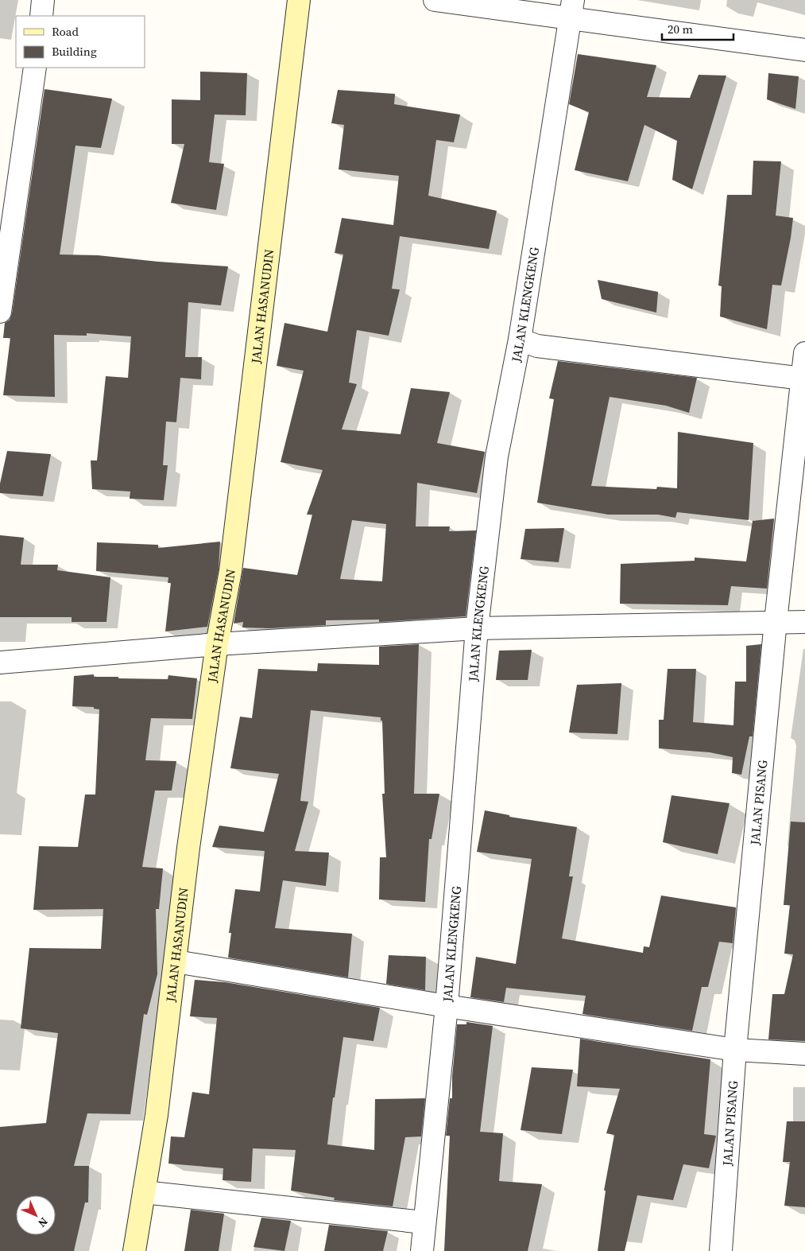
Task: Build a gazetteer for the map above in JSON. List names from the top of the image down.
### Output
{
  "streets": {
    "main road": ["JALAN HASANUDIN"],
    "street": ["JALAN KLENGKENG", "JALAN PISANG"]
  },
  "legend": ["Road", "Building"],
  "scale_bar": "20 m",
  "north": "bottom right"
}
